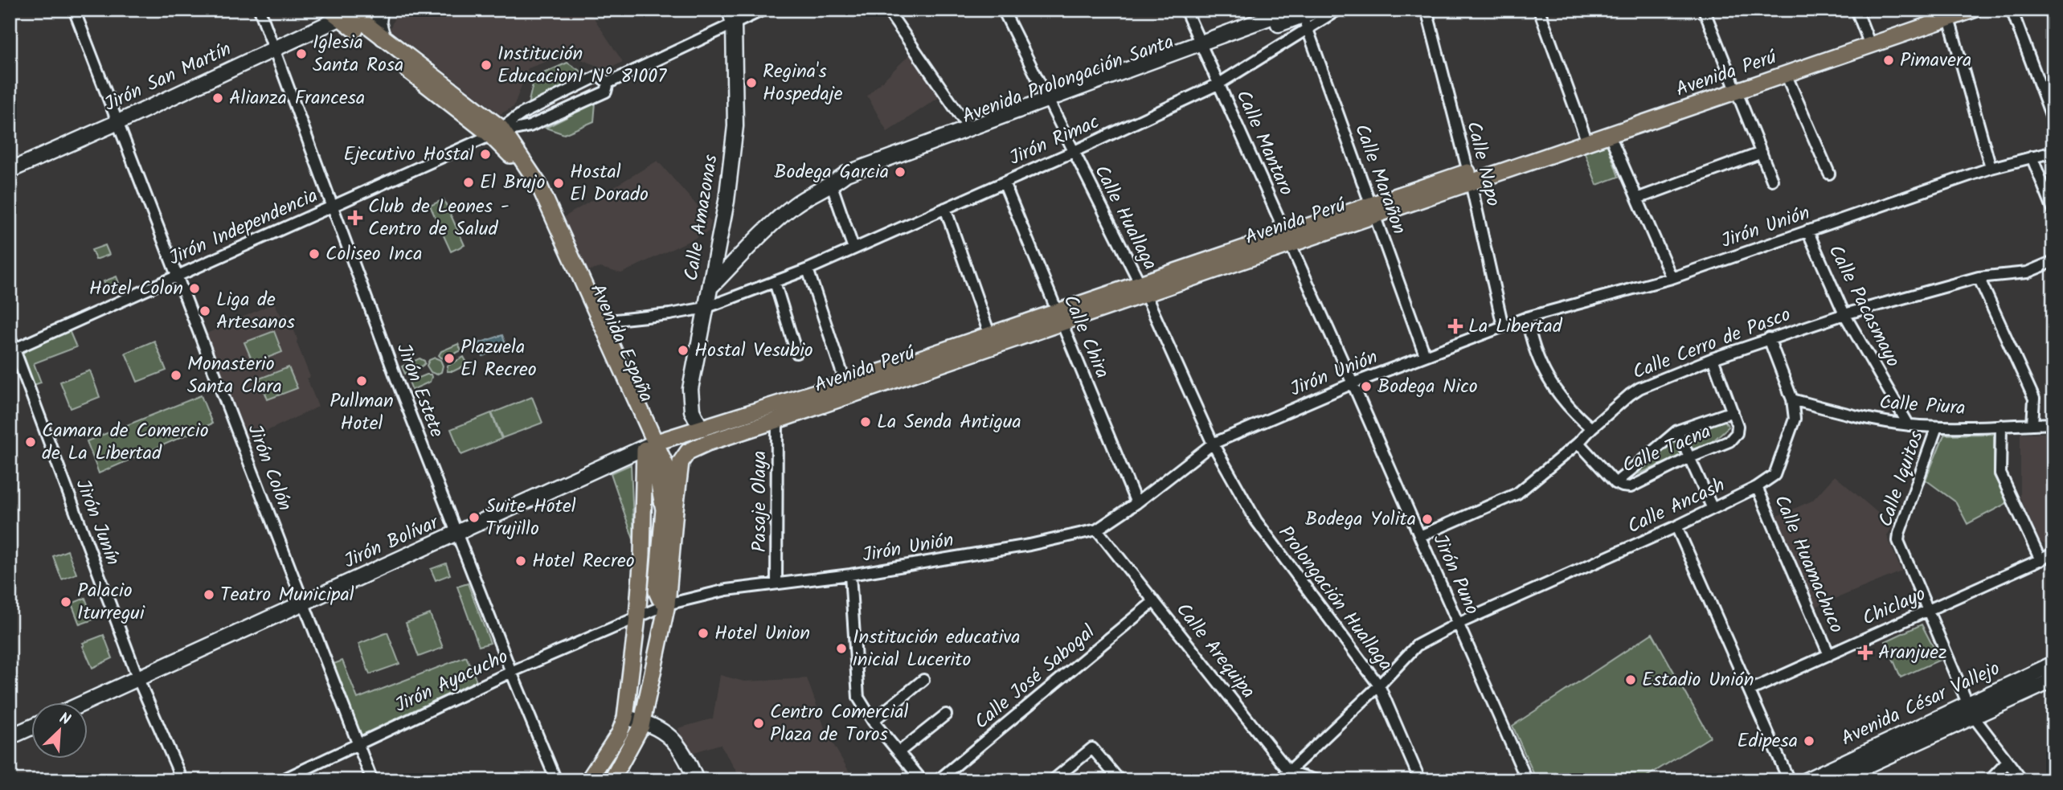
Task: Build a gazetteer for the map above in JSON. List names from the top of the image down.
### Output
{
  "streets": {
    "main road": ["Avenida Perú", "Avenida España"],
    "street": [
      "Jirón San Martín",
      "Avenida Prolongación Santa",
      "Jirón Rimac",
      "Calle Mantaro",
      "Calle Napo",
      "Calle Marañon",
      "Calle Amazonas",
      "Calle Huallaga",
      "Jirón Independencia",
      "Jirón Unión",
      "Calle Pacasmayo",
      "Calle Chira",
      "Calle Cerro de Pasco",
      "Jirón Estete",
      "Calle Piura",
      "Calle Tacna",
      "Jirón Colón",
      "Calle Iquitos",
      "Pasaje Olaya",
      "Calle Ancash",
      "Jirón Junín",
      "Jirón Bolívar",
      "Calle Huamachuco",
      "Jirón Puno",
      "Prolongación Huallaga",
      "Chiclayo",
      "Calle Arequipa",
      "Calle José Sabogal",
      "Jirón Ayacucho",
      "Avenida César Vallejo"
    ]
  },
  "crossings": [
    ["Avenida Perú", "Calle Mantaro"],
    ["Avenida Perú", "Calle Napo"],
    ["Avenida Perú", "Calle Marañon"],
    ["Avenida Perú", "Calle Amazonas"],
    ["Avenida Perú", "Calle Huallaga"],
    ["Avenida Perú", "Calle Chira"],
    ["Avenida Perú", "Avenida España"],
    ["Avenida Perú", "Pasaje Olaya"],
    ["Avenida Perú", "Jirón Bolívar"],
    ["Jirón San Martín", "Avenida España"],
    ["Jirón San Martín", "Jirón Estete"],
    ["Jirón San Martín", "Jirón Colón"],
    ["Avenida Prolongación Santa", "Jirón Rimac"],
    ["Avenida Prolongación Santa", "Calle Mantaro"],
    ["Avenida Prolongación Santa", "Calle Marañon"],
    ["Avenida Prolongación Santa", "Calle Amazonas"],
    ["Avenida Prolongación Santa", "Calle Huallaga"],
    ["Jirón Rimac", "Calle Mantaro"],
    ["Jirón Rimac", "Calle Marañon"],
    ["Jirón Rimac", "Calle Amazonas"],
    ["Jirón Rimac", "Calle Huallaga"],
    ["Jirón Rimac", "Calle Chira"],
    ["Jirón Rimac", "Avenida España"],
    ["Calle Mantaro", "Jirón Unión"],
    ["Calle Mantaro", "Jirón Puno"],
    ["Calle Napo", "Jirón Unión"],
    ["Calle Marañon", "Jirón Unión"],
    ["Calle Huallaga", "Jirón Unión"],
    ["Calle Huallaga", "Prolongación Huallaga"],
    ["Jirón Independencia", "Avenida España"],
    ["Jirón Independencia", "Jirón Estete"],
    ["Jirón Independencia", "Jirón Colón"],
    ["Jirón Independencia", "Jirón Junín"],
    ["Jirón Unión", "Calle Pacasmayo"],
    ["Jirón Unión", "Calle Chira"],
    ["Jirón Unión", "Avenida España"],
    ["Jirón Unión", "Pasaje Olaya"],
    ["Jirón Unión", "Jirón Puno"],
    ["Jirón Unión", "Prolongación Huallaga"],
    ["Jirón Unión", "Calle Arequipa"],
    ["Jirón Unión", "Jirón Ayacucho"],
    ["Calle Pacasmayo", "Calle Cerro de Pasco"],
    ["Calle Pacasmayo", "Calle Piura"],
    ["Avenida España", "Jirón Bolívar"],
    ["Avenida España", "Jirón Ayacucho"],
    ["Calle Cerro de Pasco", "Calle Tacna"],
    ["Calle Cerro de Pasco", "Calle Ancash"],
    ["Calle Cerro de Pasco", "Jirón Puno"],
    ["Jirón Estete", "Jirón Bolívar"],
    ["Jirón Estete", "Jirón Ayacucho"],
    ["Calle Piura", "Calle Iquitos"],
    ["Calle Piura", "Calle Ancash"],
    ["Jirón Colón", "Jirón Bolívar"],
    ["Jirón Colón", "Jirón Ayacucho"],
    ["Calle Iquitos", "Chiclayo"],
    ["Calle Iquitos", "Avenida César Vallejo"],
    ["Calle Ancash", "Calle Huamachuco"],
    ["Calle Ancash", "Jirón Puno"],
    ["Calle Ancash", "Prolongación Huallaga"],
    ["Calle Ancash", "Calle Arequipa"],
    ["Jirón Junín", "Jirón Bolívar"],
    ["Calle Huamachuco", "Chiclayo"],
    ["Calle Arequipa", "Calle José Sabogal"]
  ],
  "places": {
    "other": [
      "Iglesia Santa Rosa",
      "Pimavera",
      "Institución EducacionI Nº 81007",
      "Regina's Hospedaje",
      "Alianza Francesa",
      "Ejecutivo Hostal",
      "Bodega Garcia",
      "El Brujo",
      "Hostal El Dorado",
      "Coliseo Inca",
      "Hotel Colon",
      "Liga de Artesanos",
      "Hostal Vesubio",
      "Plazuela El Recreo",
      "Monasterio Santa Clara",
      "Pullman Hotel",
      "Bodega Nico",
      "La Senda Antigua",
      "Camara de Comercio de La Libertad",
      "Suite Hotel Trujillo",
      "Bodega Yolita",
      "Hotel Recreo",
      "Teatro Municipal",
      "Palacio Iturregui",
      "Hotel Union",
      "Institución educativa inicial Lucerito",
      "Estadio Unión",
      "Centro Comercial Plaza de Toros",
      "Edipesa"
    ],
    "health": ["Club de Leones - Centro de Salud", "La Libertad", "Aranjuez"]
  },
  "north": "top right"
}
